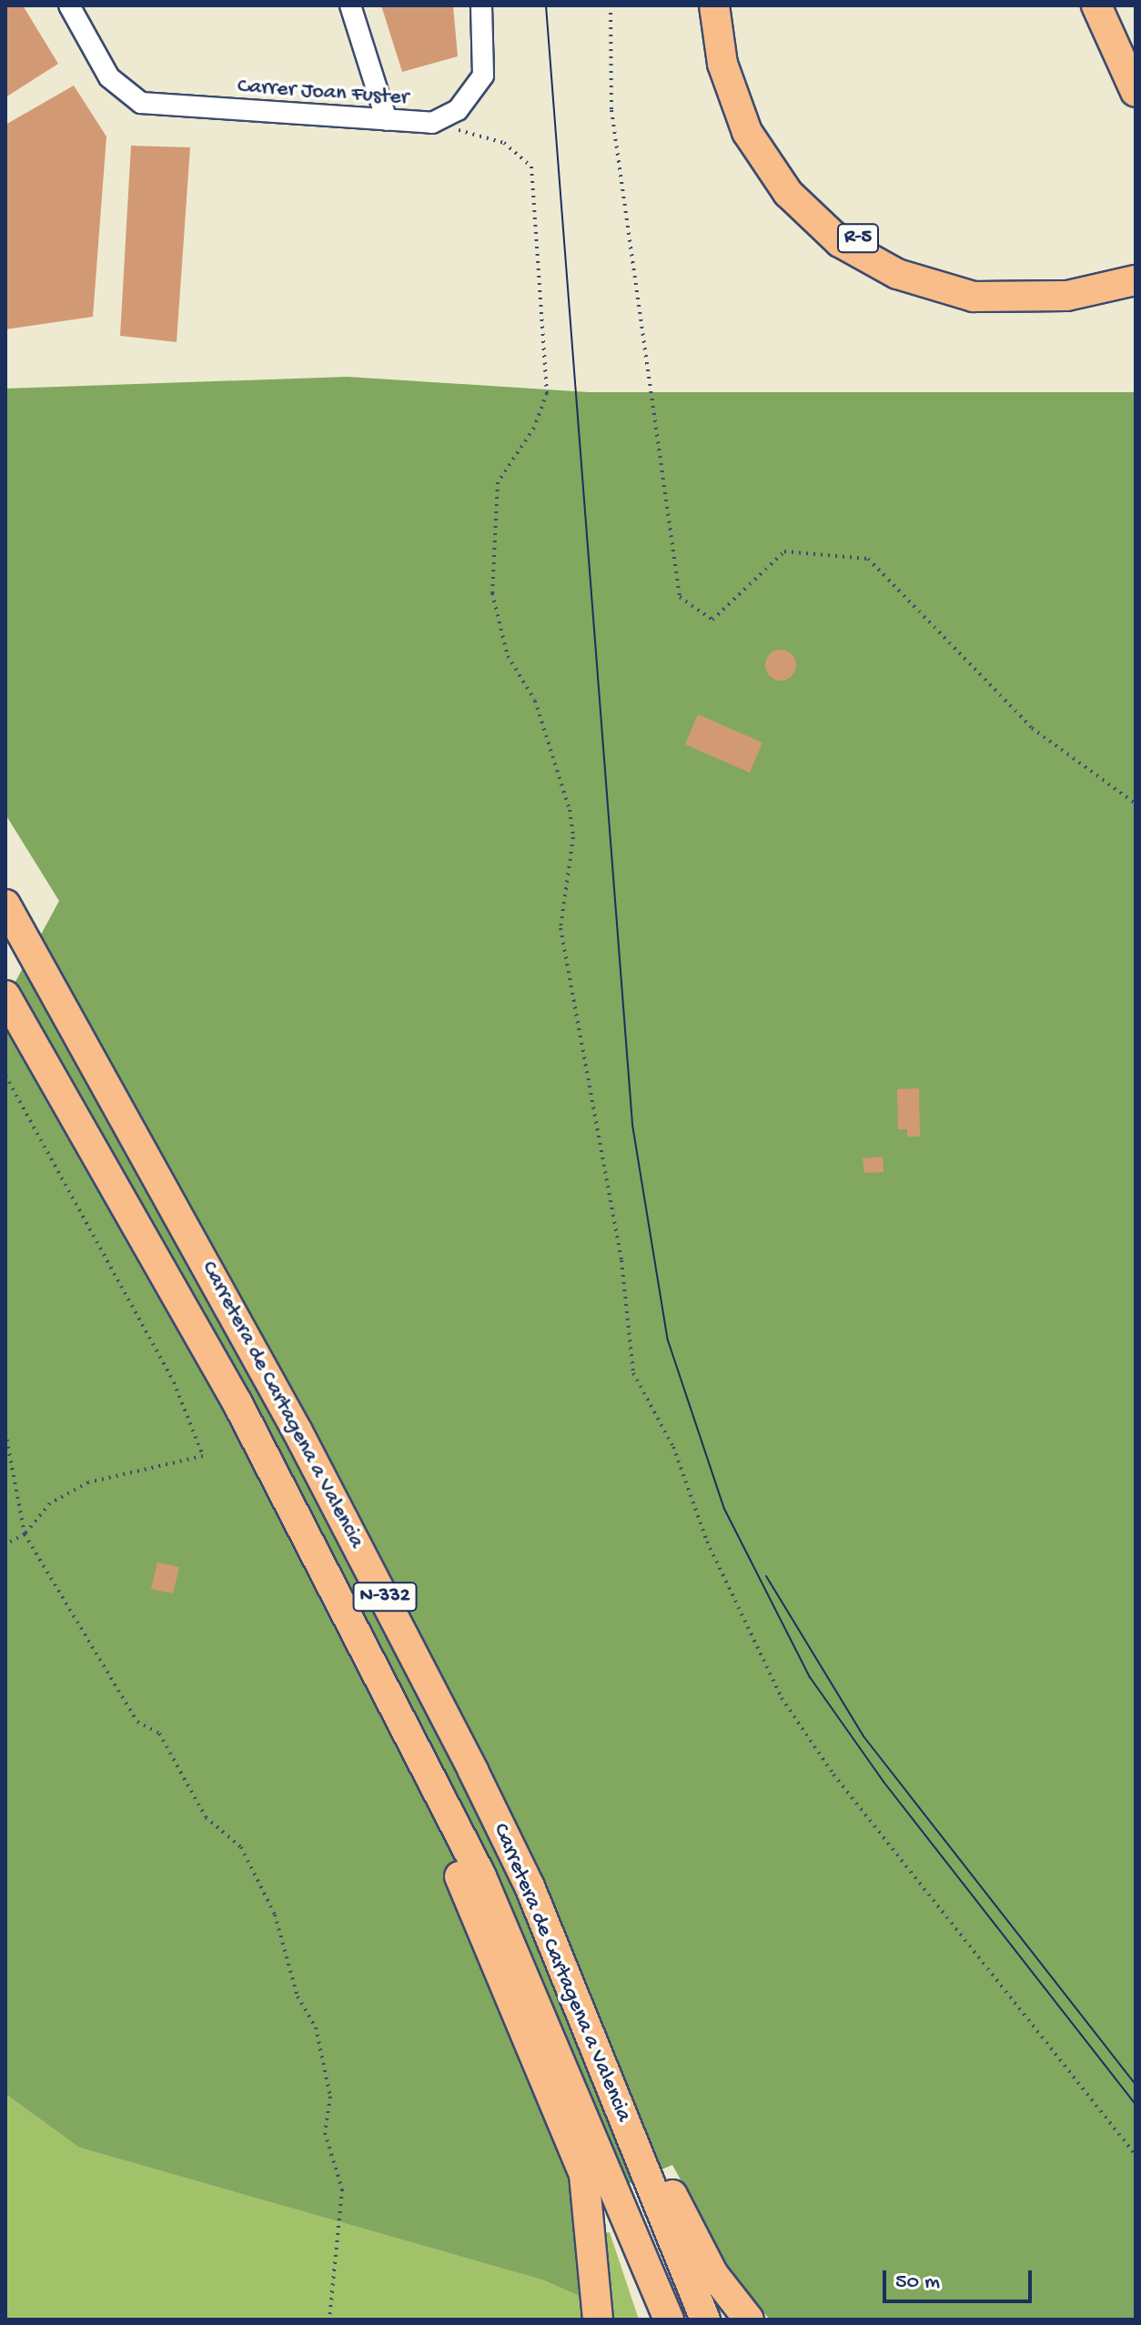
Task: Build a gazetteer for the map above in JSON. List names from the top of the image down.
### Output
{
  "streets": {
    "highway": ["R-5", "Carretera de Cartagena a Valencia", "N-332"],
    "street": ["Carrer Joan Fuster"]
  },
  "scale_bar": "50 m"
}
